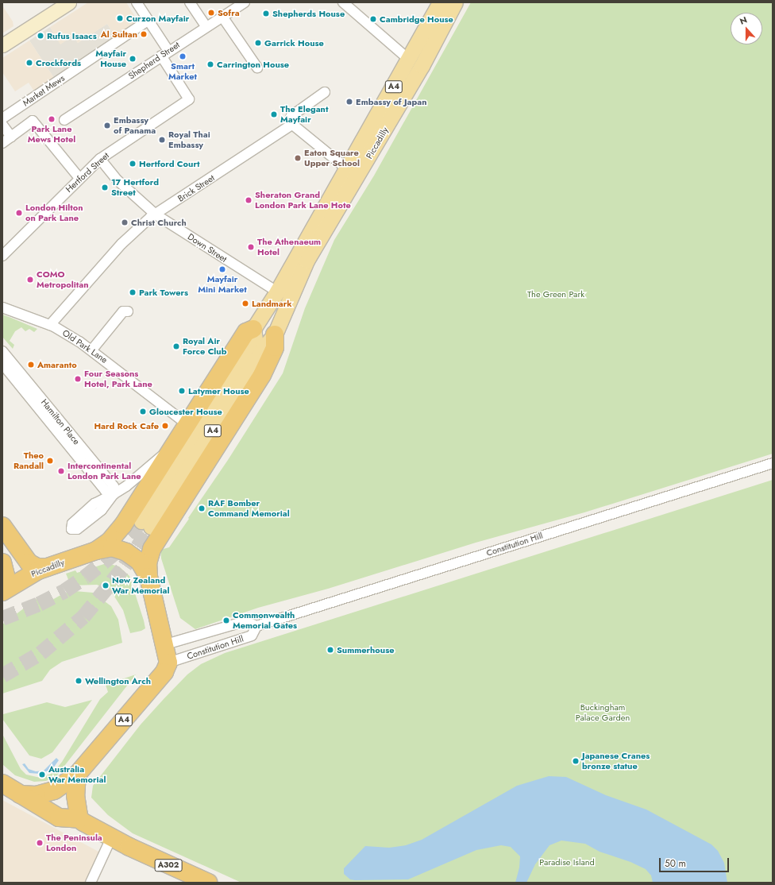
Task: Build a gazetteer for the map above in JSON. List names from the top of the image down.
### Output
{
  "streets": {
    "highway": ["A4", "Piccadilly", "A302"],
    "street": [
      "Shepherd Street",
      "Market Mews",
      "Hertford Street",
      "Brick Street",
      "Down Street",
      "Old Park Lane",
      "Hamilton Place",
      "Constitution Hill"
    ]
  },
  "crossings": [
    ["Shepherd Street", "Hertford Street"],
    ["A4", "Piccadilly"],
    ["A4", "Old Park Lane"],
    ["A4", "Constitution Hill"],
    ["A4", "A302"],
    ["Market Mews", "Hertford Street"],
    ["Piccadilly", "Down Street"],
    ["Hertford Street", "Down Street"],
    ["Brick Street", "Down Street"],
    ["Brick Street", "Old Park Lane"]
  ],
  "parks": ["The Green Park", "Buckingham Palace Garden", "Paradise Island"],
  "places": [
    "Sofra",
    "Shepherds House",
    "Curzon Mayfair",
    "Cambridge House",
    "Al Sultan",
    "Rufus Isaacs",
    "Garrick House",
    "Smart Market",
    "Mayfair House",
    "Crockfords",
    "Carrington House",
    "Embassy of Japan",
    "The Elegant Mayfair",
    "Park Lane Mews Hotel",
    "Embassy of Panama",
    "Royal Thai Embassy",
    "Eaton Square Upper School",
    "Hertford Court",
    "17 Hertford Street",
    "Sheraton Grand London Park Lane Hote",
    "London Hilton on Park Lane",
    "Christ Church",
    "The Athenaeum Hotel",
    "Mayfair Mini Market",
    "COMO Metropolitan",
    "Park Towers",
    "Landmark",
    "Royal Air Force Club",
    "Amaranto",
    "Four Seasons Hotel, Park Lane",
    "Latymer House",
    "Gloucester House",
    "Hard Rock Cafe",
    "Theo Randall",
    "Intercontinental London Park Lane",
    "RAF Bomber Command Memorial",
    "New Zealand War Memorial",
    "Commonwealth Memorial Gates",
    "Summerhouse",
    "Wellington Arch",
    "Japanese Cranes bronze statue",
    "Australia War Memorial",
    "The Peninsula London"
  ],
  "scale_bar": "50 m",
  "north": "top"
}
